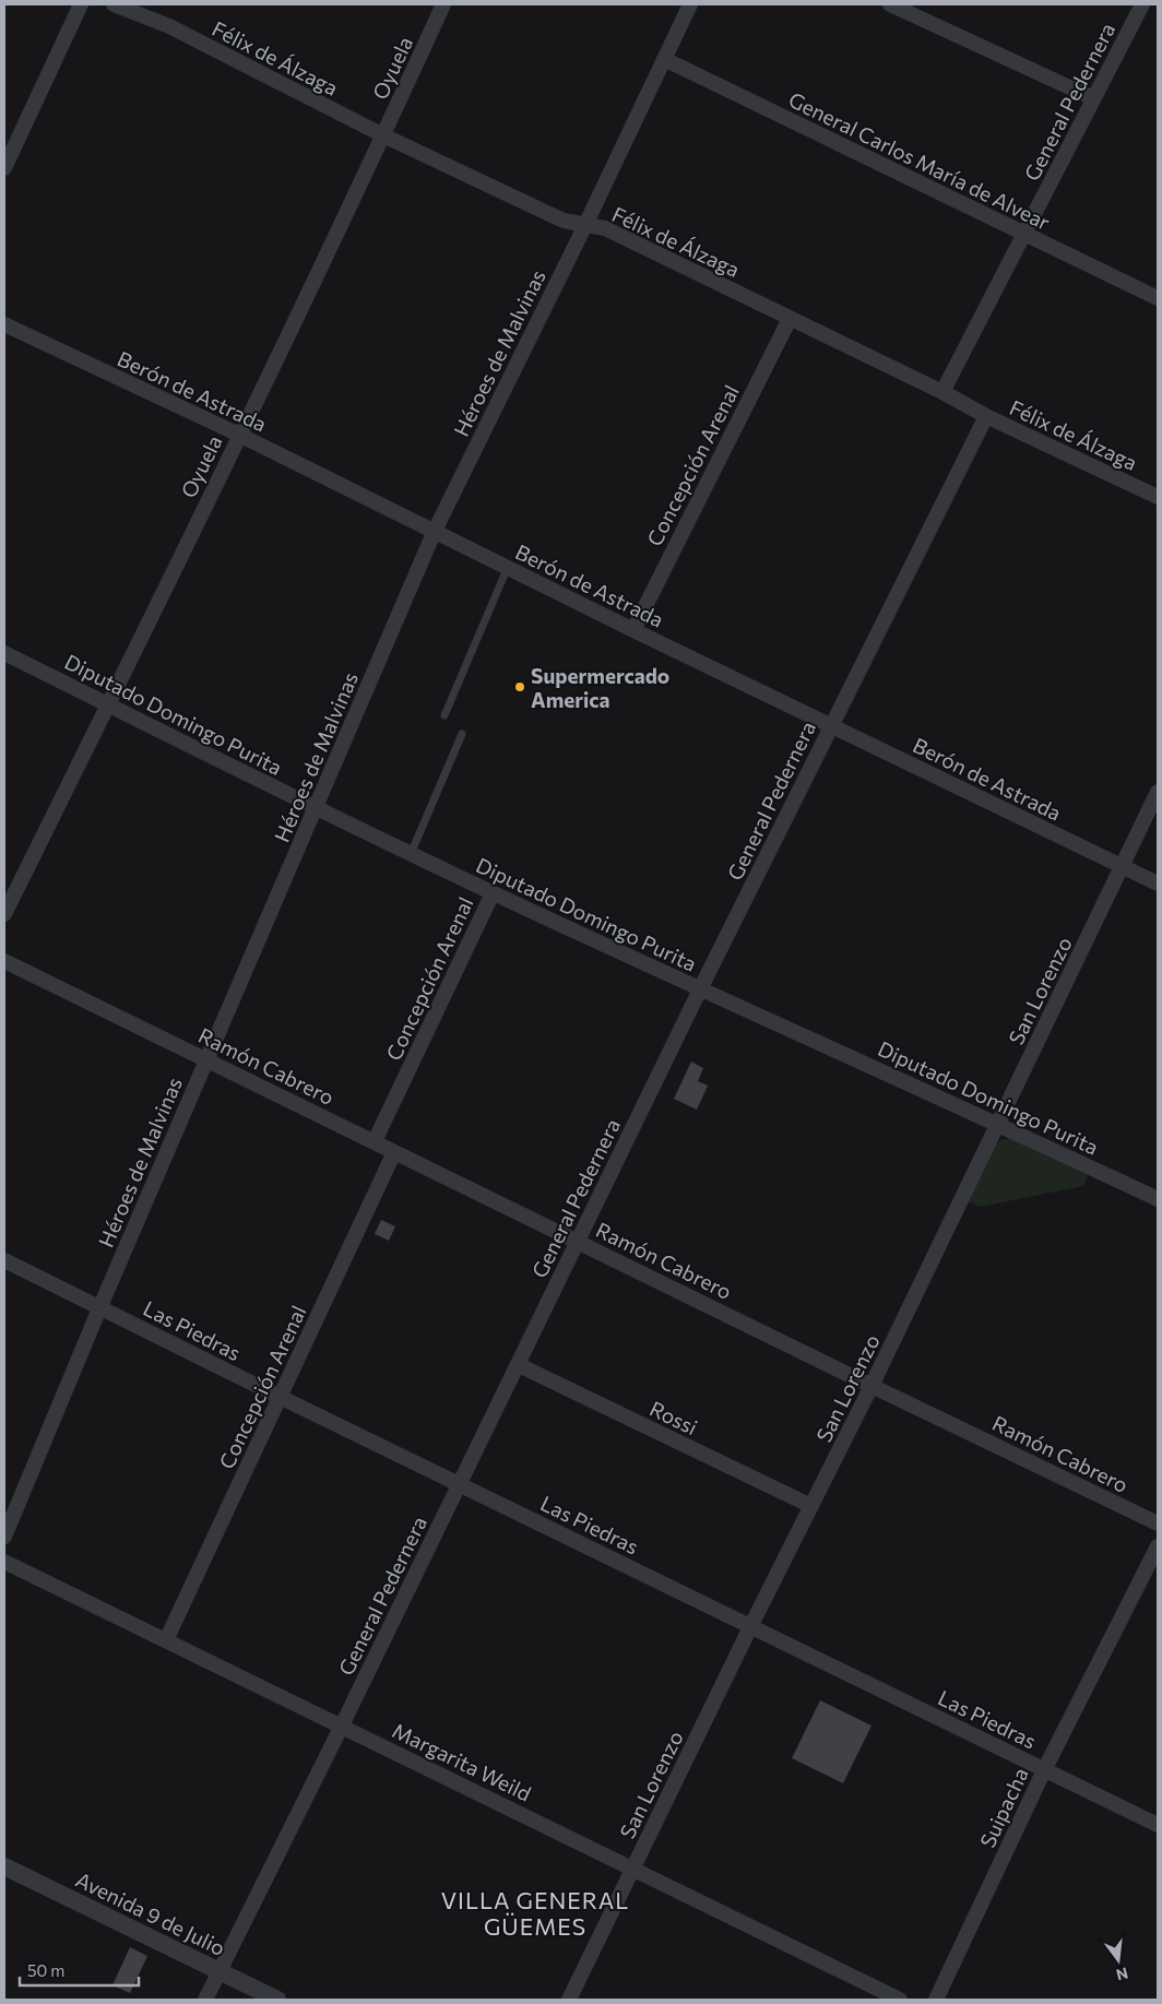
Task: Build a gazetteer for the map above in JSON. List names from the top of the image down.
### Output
{
  "streets": {
    "street": [
      "Félix de Álzaga",
      "Oyuela",
      "General Pedernera",
      "General Carlos María de Alvear",
      "Héroes de Malvinas",
      "Berón de Astrada",
      "Concepción Arenal",
      "Diputado Domingo Purita",
      "San Lorenzo",
      "Ramón Cabrero",
      "Las Piedras",
      "Rossi",
      "Margarita Weild",
      "Suipacha",
      "Avenida 9 de Julio"
    ]
  },
  "crossings": [
    ["Félix de Álzaga", "Oyuela"],
    ["Félix de Álzaga", "General Pedernera"],
    ["Félix de Álzaga", "Héroes de Malvinas"],
    ["Félix de Álzaga", "Concepción Arenal"],
    ["Oyuela", "Berón de Astrada"],
    ["Oyuela", "Diputado Domingo Purita"],
    ["General Pedernera", "General Carlos María de Alvear"],
    ["General Pedernera", "Berón de Astrada"],
    ["General Pedernera", "Diputado Domingo Purita"],
    ["General Pedernera", "Ramón Cabrero"],
    ["General Pedernera", "Las Piedras"],
    ["General Pedernera", "Rossi"],
    ["General Pedernera", "Margarita Weild"],
    ["General Pedernera", "Avenida 9 de Julio"],
    ["General Carlos María de Alvear", "Héroes de Malvinas"],
    ["Héroes de Malvinas", "Berón de Astrada"],
    ["Héroes de Malvinas", "Diputado Domingo Purita"],
    ["Héroes de Malvinas", "Ramón Cabrero"],
    ["Héroes de Malvinas", "Las Piedras"],
    ["Berón de Astrada", "Concepción Arenal"],
    ["Berón de Astrada", "San Lorenzo"],
    ["Concepción Arenal", "Diputado Domingo Purita"],
    ["Concepción Arenal", "Ramón Cabrero"],
    ["Concepción Arenal", "Las Piedras"],
    ["Concepción Arenal", "Margarita Weild"],
    ["Diputado Domingo Purita", "San Lorenzo"],
    ["San Lorenzo", "Ramón Cabrero"],
    ["San Lorenzo", "Las Piedras"],
    ["San Lorenzo", "Rossi"],
    ["San Lorenzo", "Margarita Weild"],
    ["Las Piedras", "Suipacha"]
  ],
  "districts": ["VILLA GENERAL GÜEMES"],
  "places": ["Supermercado America"],
  "scale_bar": "50 m",
  "north": "bottom"
}
